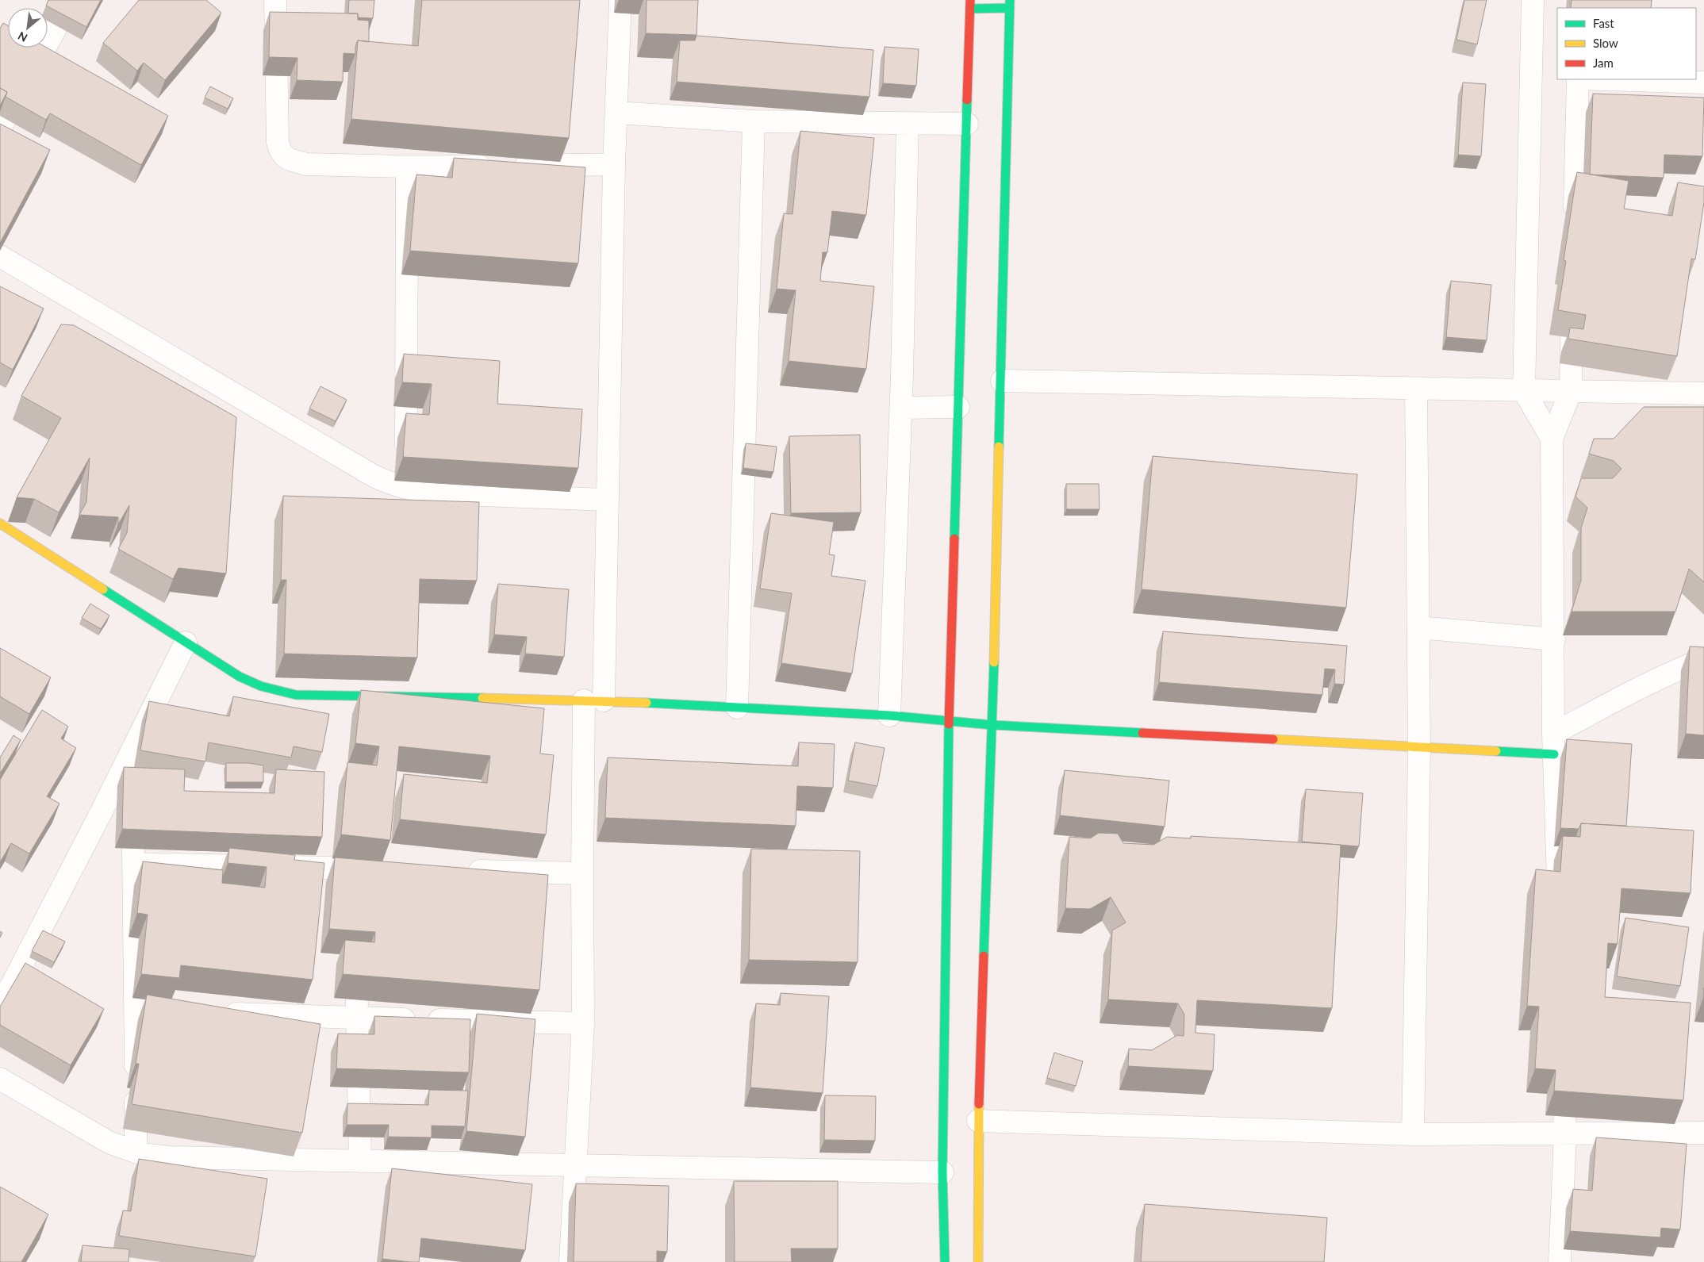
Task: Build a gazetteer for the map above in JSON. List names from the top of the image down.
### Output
{
  "legend": ["Fast", "Slow", "Jam"],
  "north": "bottom left"
}
